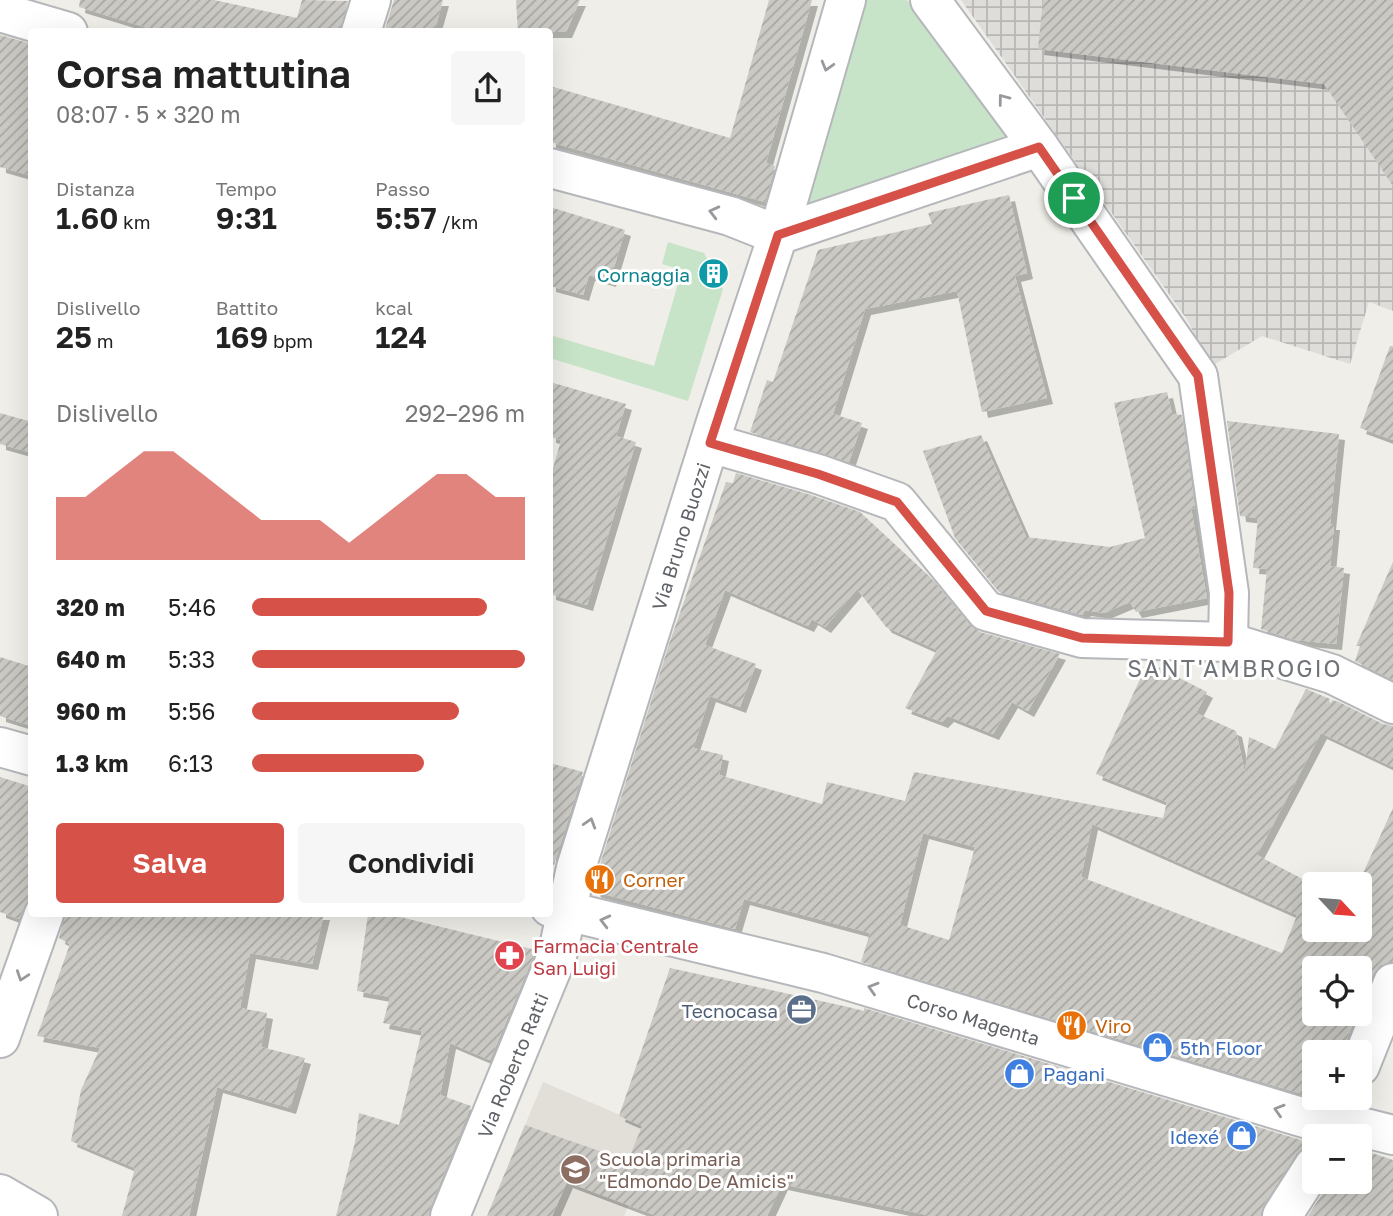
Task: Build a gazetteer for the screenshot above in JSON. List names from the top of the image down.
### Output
{
  "streets": {
    "street": ["Via Bruno Buozzi", "Corso Magenta", "Via Roberto Ratti"]
  },
  "crossings": [
    ["Via Bruno Buozzi", "Corso Magenta"],
    ["Via Bruno Buozzi", "Via Roberto Ratti"],
    ["Corso Magenta", "Via Roberto Ratti"]
  ],
  "one_way": ["Corso Magenta"],
  "districts": ["SANT'AMBROGIO"],
  "places": {
    "building": ["Cornaggia"],
    "restaurant": ["Corner", "Viro"],
    "pharmacy": ["Farmacia Centrale San Luigi"],
    "office": ["Tecnocasa"],
    "shop": ["5th Floor", "Pagani", "Idexé"],
    "school or university": ["Scuola primaria \"Edmondo De Amicis\""]
  },
  "north": "bottom right",
  "page": {
    "heading": ["Corsa mattutina", "08:07 · 5 × 320 m"],
    "stats": [
      ["Distanza", "1.60 km"],
      ["Tempo", "9:31"],
      ["Passo", "5:57 /km"],
      ["Dislivello", "25 m"],
      ["Battito", "169 bpm"],
      ["kcal", "124"]
    ],
    "chart": ["Dislivello", "292–296 m"],
    "list": [
      {
        "name": "320 m",
        "note": "5:46"
      },
      {
        "name": "640 m",
        "note": "5:33"
      },
      {
        "name": "960 m",
        "note": "5:56"
      },
      {
        "name": "1.3 km",
        "note": "6:13"
      }
    ],
    "buttons": ["Salva", "Condividi"],
    "map_buttons": ["+", "−"]
  }
}
